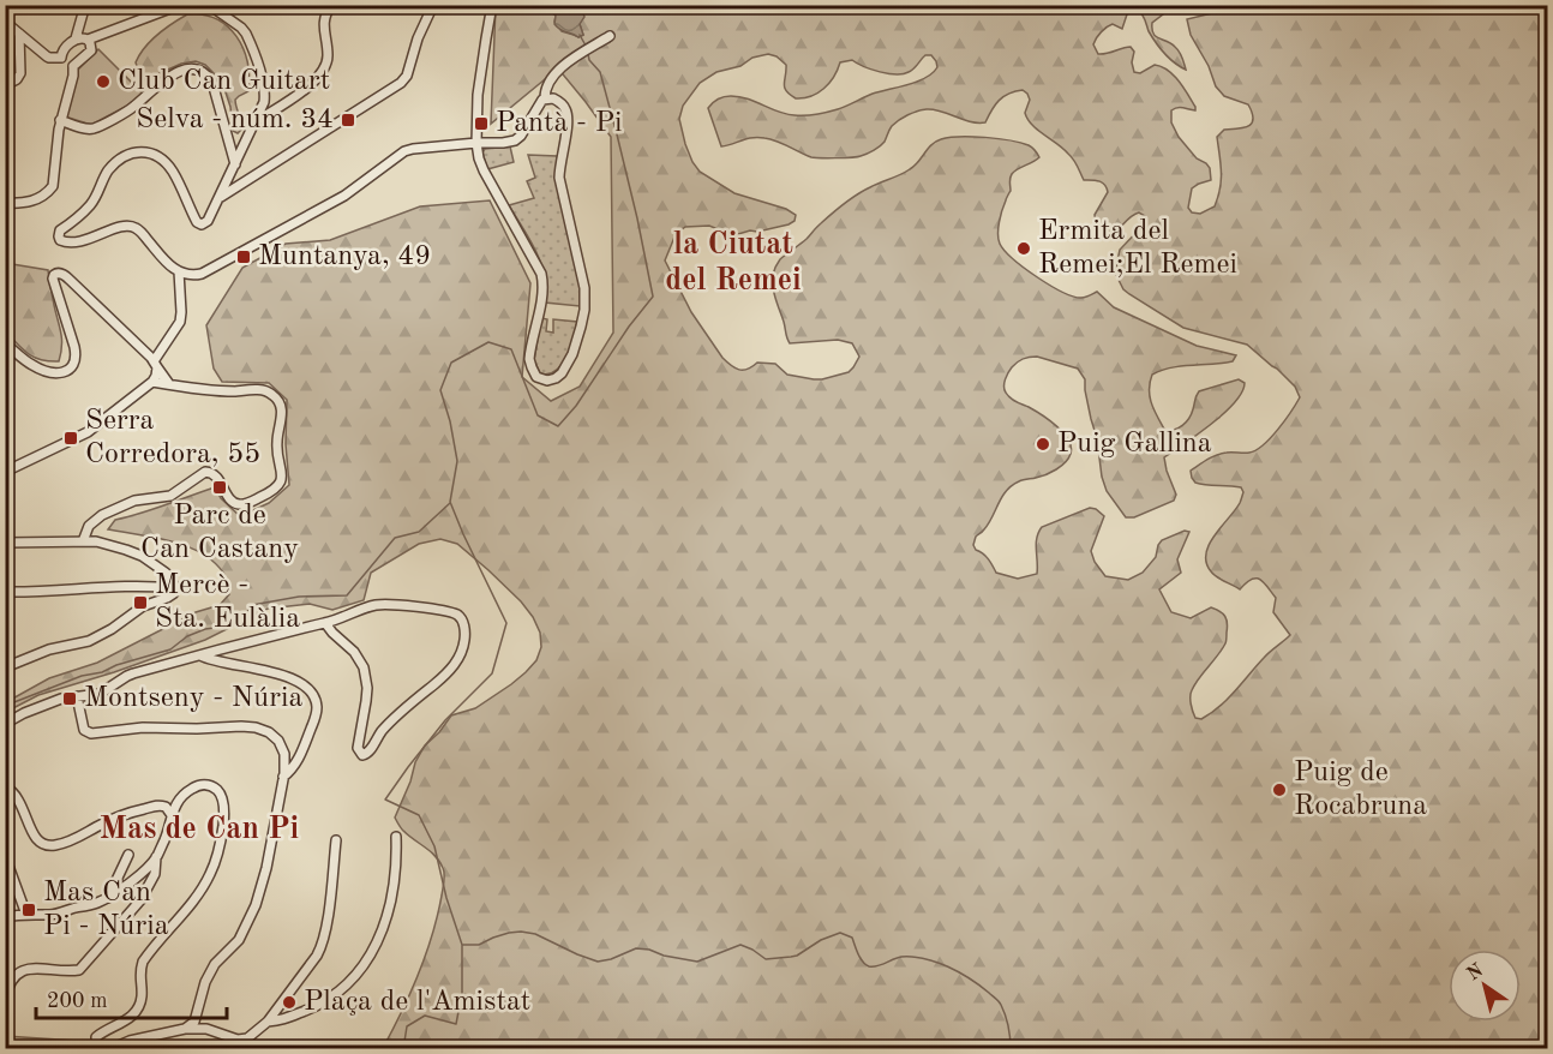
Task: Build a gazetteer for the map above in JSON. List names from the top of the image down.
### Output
{
  "districts": ["la Ciutat del Remei", "Mas de Can Pi"],
  "places": {
    "other": [
      "Club Can Guitart",
      "Ermita del Remei;El Remei",
      "Puig Gallina",
      "Puig de Rocabruna",
      "Plaça de l'Amistat"
    ],
    "transit": [
      "Selva - núm. 34",
      "Pantà - Pi",
      "Muntanya, 49",
      "Serra Corredora, 55",
      "Parc de Can Castany",
      "Mercè - Sta. Eulàlia",
      "Montseny - Núria",
      "Mas Can Pi - Núria"
    ]
  },
  "scale_bar": "200 m",
  "north": "top left"
}
